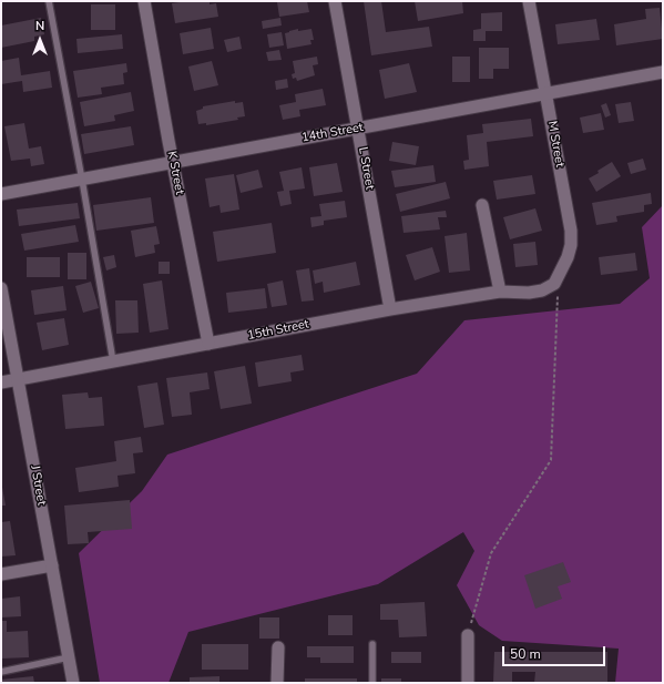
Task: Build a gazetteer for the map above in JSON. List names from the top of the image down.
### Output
{
  "streets": {
    "street": [
      "14th Street",
      "M Street",
      "L Street",
      "K Street",
      "15th Street",
      "J Street"
    ]
  },
  "crossings": [
    ["14th Street", "M Street"],
    ["14th Street", "L Street"],
    ["14th Street", "K Street"],
    ["M Street", "15th Street"],
    ["L Street", "15th Street"],
    ["K Street", "15th Street"],
    ["15th Street", "J Street"]
  ],
  "scale_bar": "50 m",
  "north": "top"
}
